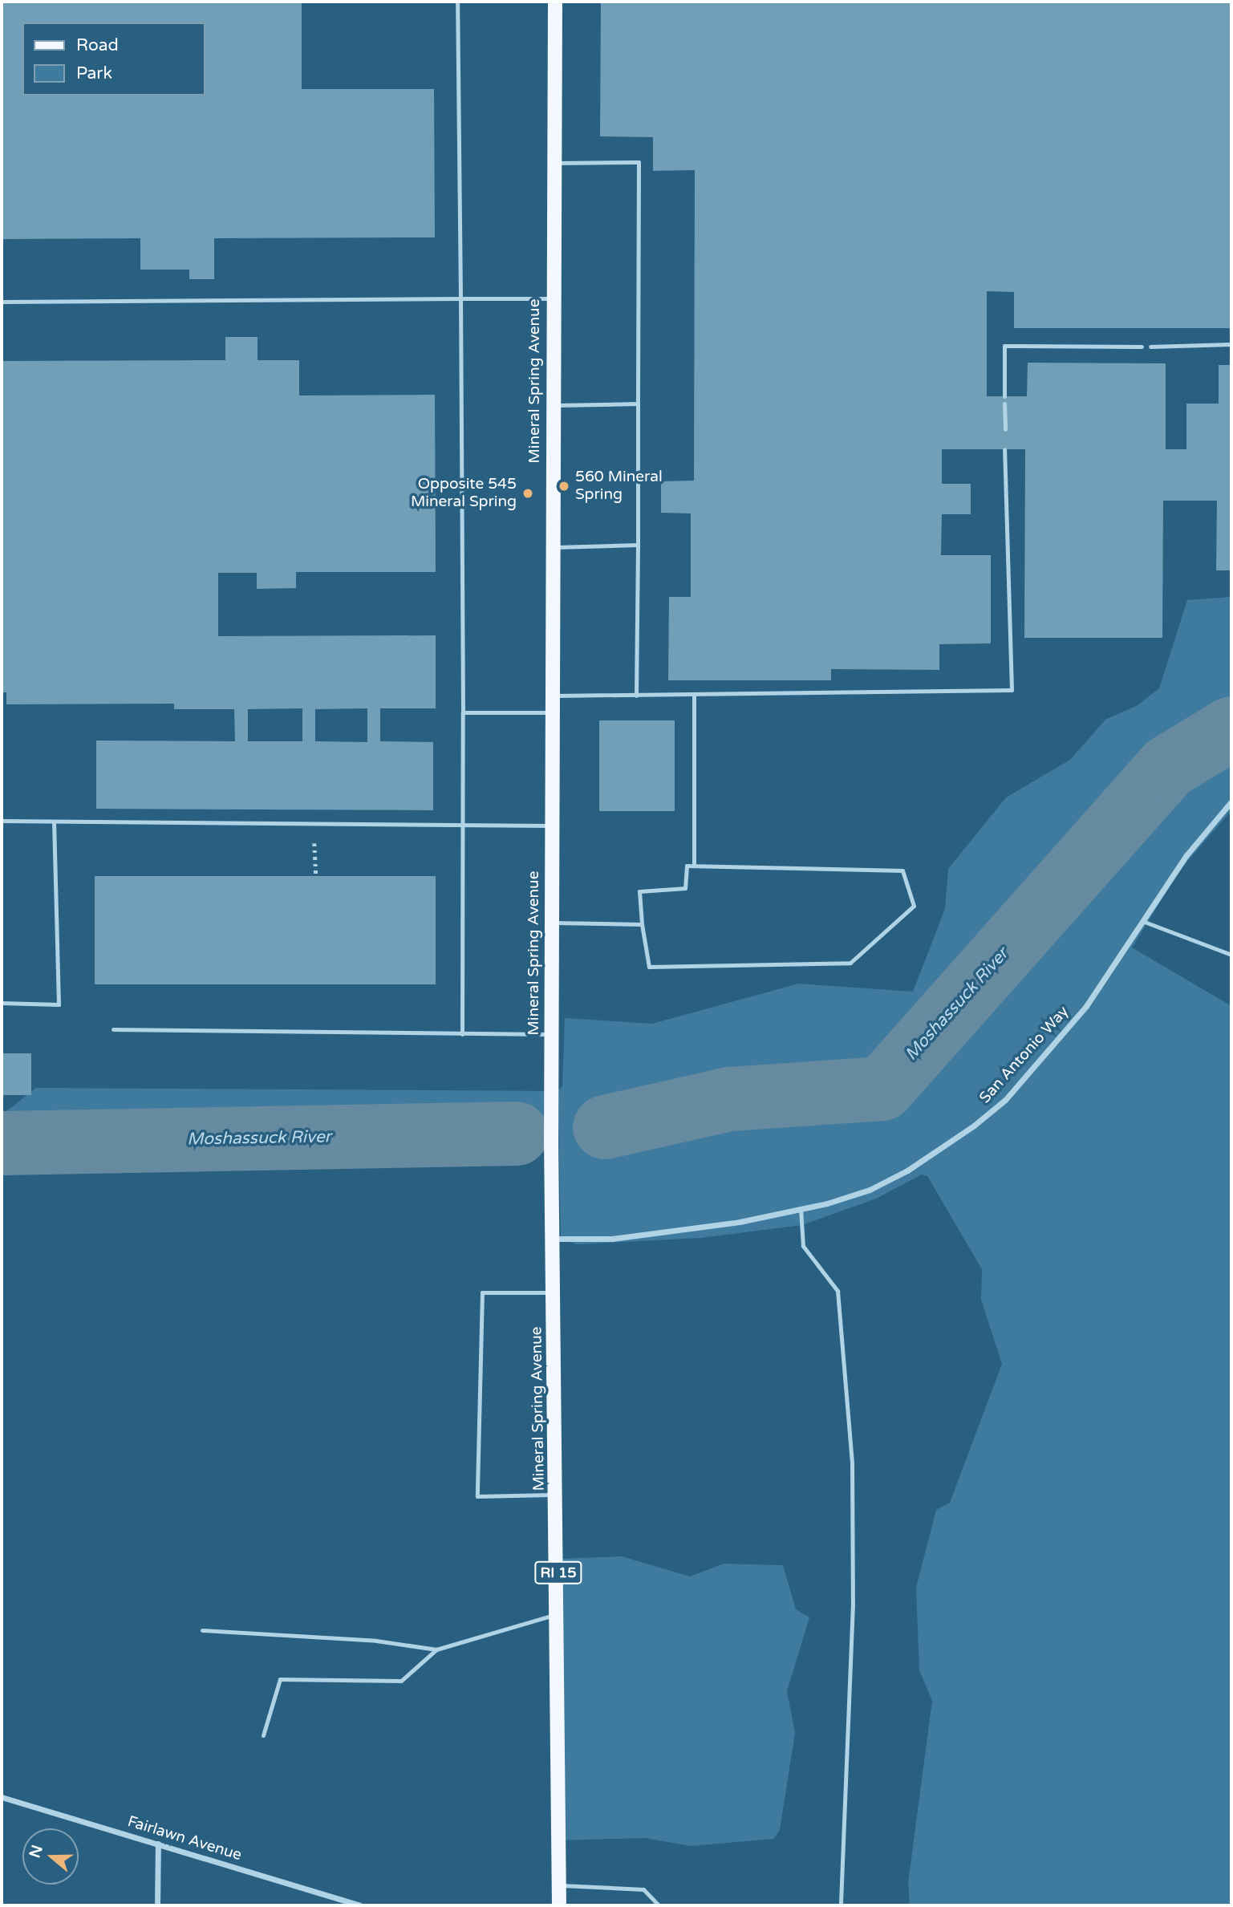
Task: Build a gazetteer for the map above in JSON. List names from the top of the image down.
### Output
{
  "streets": {
    "main road": ["Mineral Spring Avenue", "RI 15"],
    "street": ["San Antonio Way", "Fairlawn Avenue"]
  },
  "crossings": [
    ["Mineral Spring Avenue", "San Antonio Way"]
  ],
  "water": ["Moshassuck River"],
  "places": ["560 Mineral Spring", "Opposite 545 Mineral Spring"],
  "legend": ["Road", "Park"],
  "north": "left"
}
